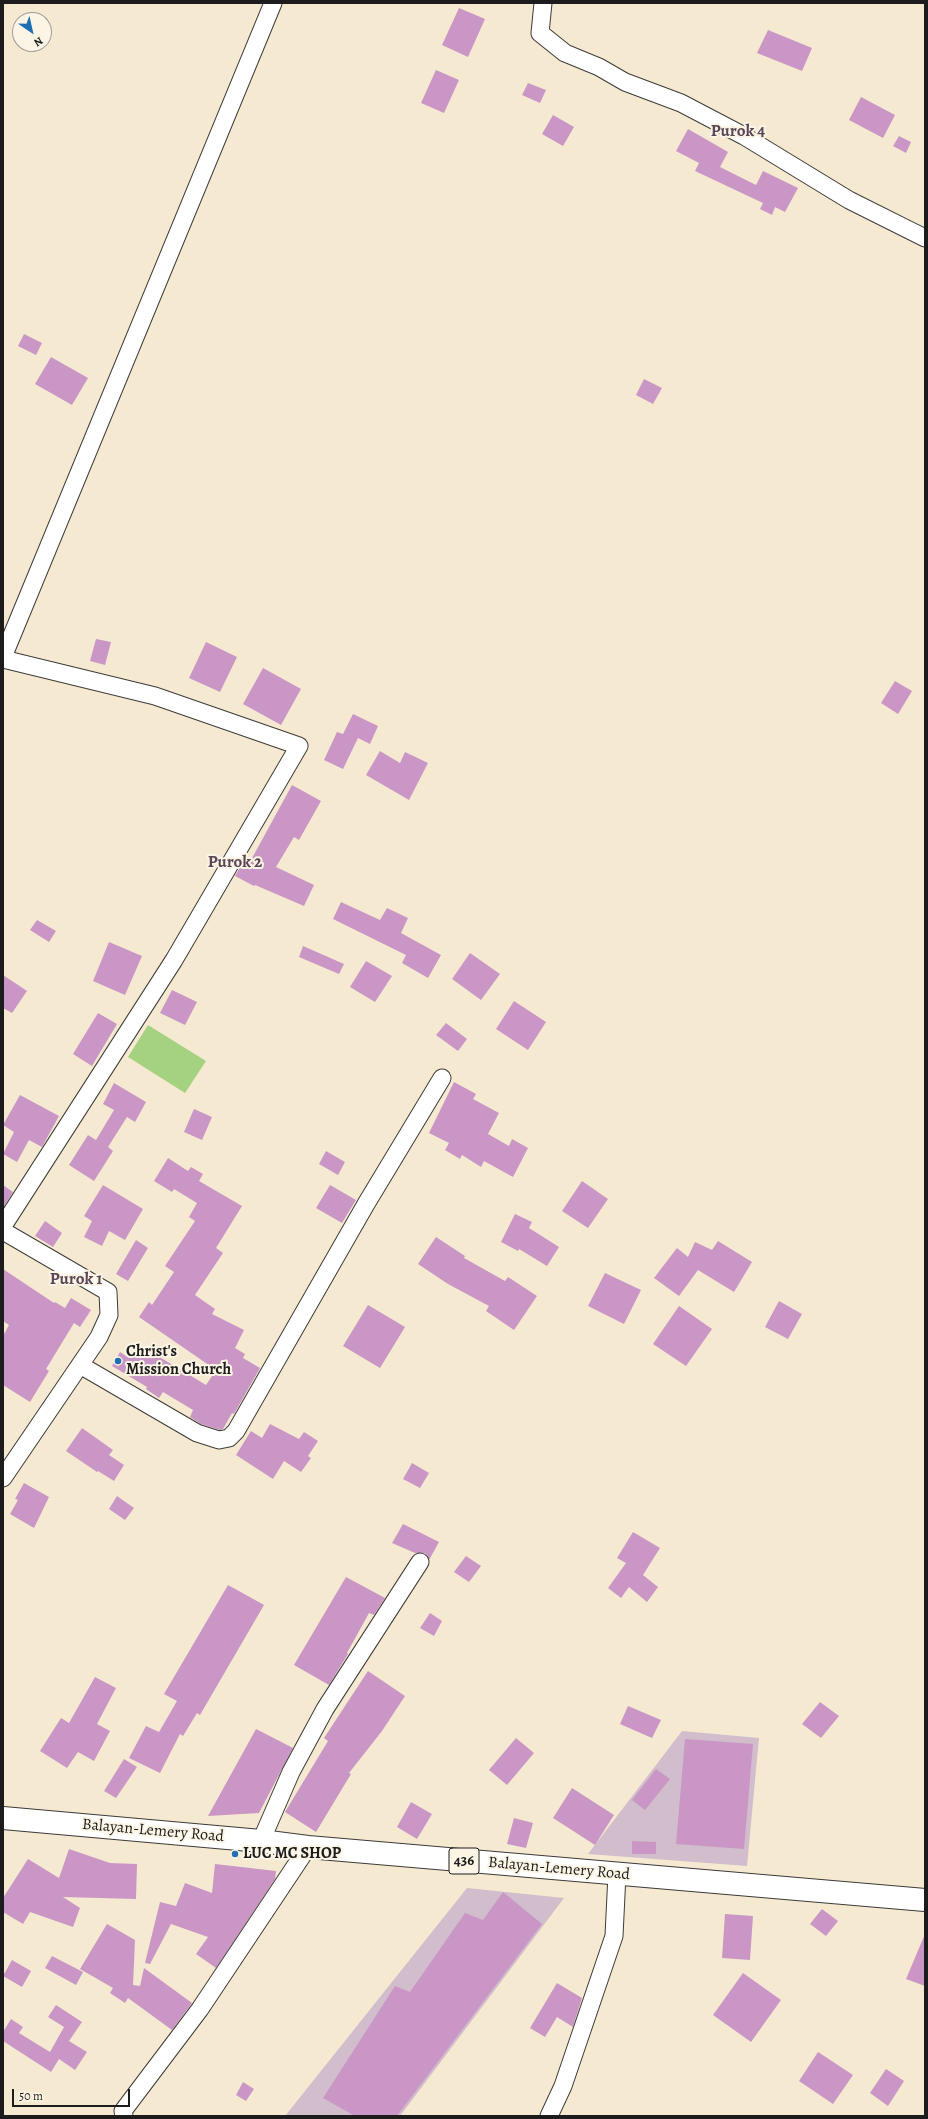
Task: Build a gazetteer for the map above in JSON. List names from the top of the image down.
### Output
{
  "streets": {
    "main road": ["Balayan-Lemery Road", "436"]
  },
  "districts": ["Purok 4", "Purok 2", "Purok 1"],
  "places": ["Christ's Mission Church", "LUC MC SHOP"],
  "scale_bar": "50 m",
  "north": "bottom right"
}
